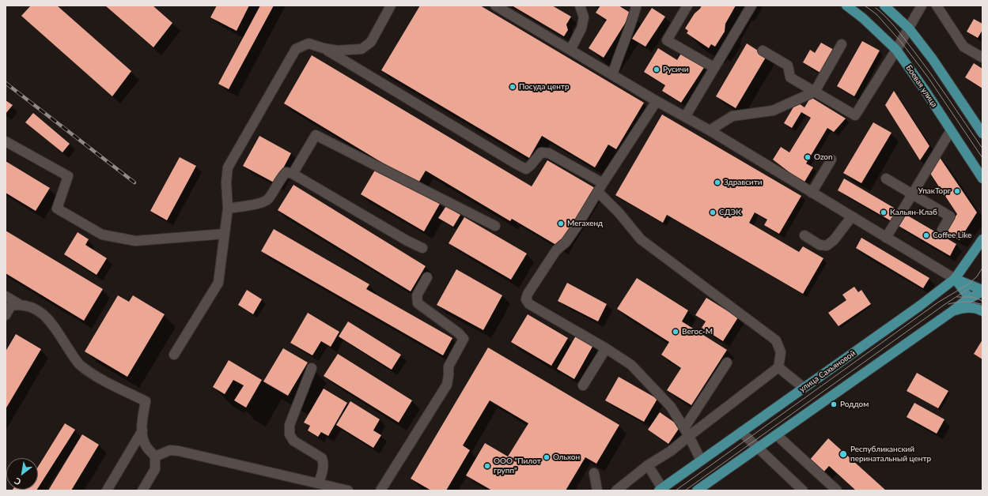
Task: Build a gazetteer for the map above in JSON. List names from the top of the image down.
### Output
{
  "streets": {
    "main road": ["Боевая улица", "улица Сахьяновой"]
  },
  "places": [
    "Русичи",
    "Посуда центр",
    "Ozon",
    "Здравсити",
    "УпакТорг",
    "СДЭК",
    "Кальян-Клаб",
    "Мегахенд",
    "Coffee Like",
    "Вегос-М",
    "Роддом",
    "Республиканский перинатальный центр",
    "Ольхон",
    "ООО \"Пилот групп\""
  ],
  "north": "bottom left"
}
